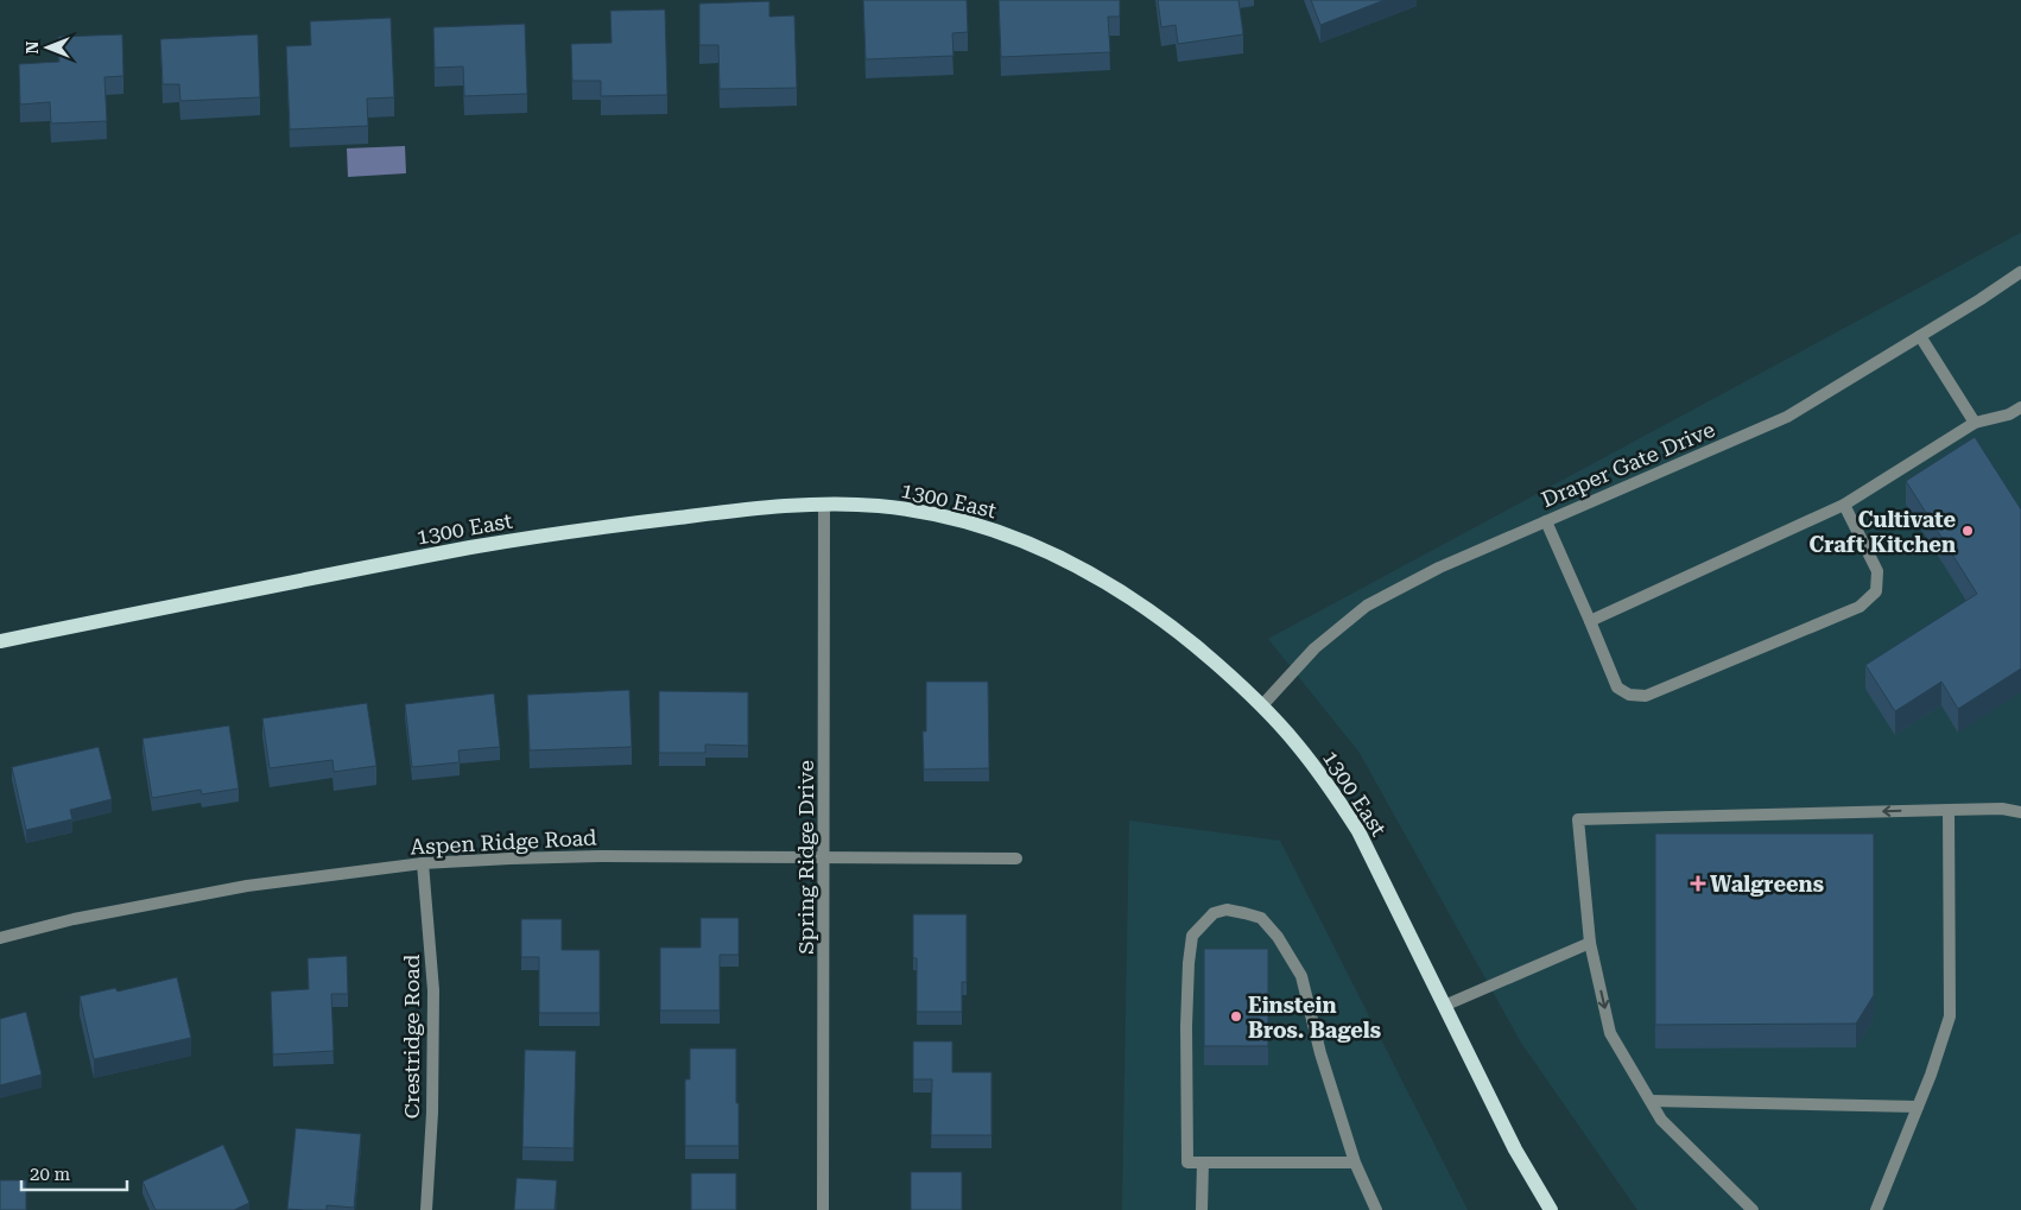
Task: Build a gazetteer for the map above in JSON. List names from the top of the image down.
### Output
{
  "streets": {
    "main road": ["1300 East"],
    "street": [
      "Draper Gate Drive",
      "Aspen Ridge Road",
      "Spring Ridge Drive",
      "Crestridge Road"
    ]
  },
  "crossings": [
    ["Draper Gate Drive", "1300 East"],
    ["1300 East", "Spring Ridge Drive"],
    ["Aspen Ridge Road", "Spring Ridge Drive"],
    ["Aspen Ridge Road", "Crestridge Road"]
  ],
  "places": {
    "other": ["Cultivate Craft Kitchen", "Einstein Bros. Bagels"],
    "health": ["Walgreens"]
  },
  "scale_bar": "20 m",
  "north": "left"
}
